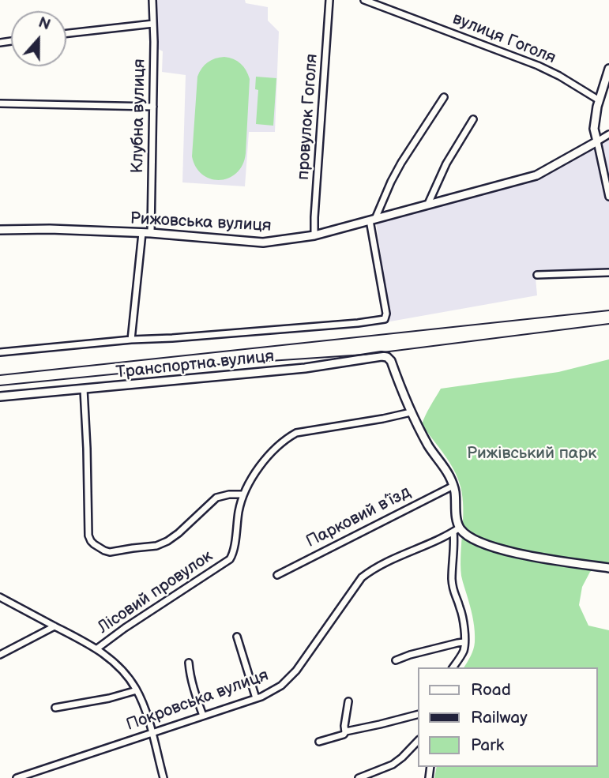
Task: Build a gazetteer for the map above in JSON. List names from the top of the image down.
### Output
{
  "streets": {
    "street": [
      "вулиця Гоголя",
      "Клубна вулиця",
      "провулок Гоголя",
      "Рижовська вулиця",
      "Транспортна вулиця",
      "Парковий в’їзд",
      "Лісовий провулок",
      "Покровська вулиця"
    ]
  },
  "crossings": [
    ["Клубна вулиця", "Рижовська вулиця"],
    ["Клубна вулиця", "Транспортна вулиця"],
    ["провулок Гоголя", "Рижовська вулиця"],
    ["Рижовська вулиця", "Транспортна вулиця"],
    ["Транспортна вулиця", "Лісовий провулок"]
  ],
  "parks": ["Рижівський парк"],
  "legend": ["Road", "Railway", "Park"],
  "north": "top"
}
